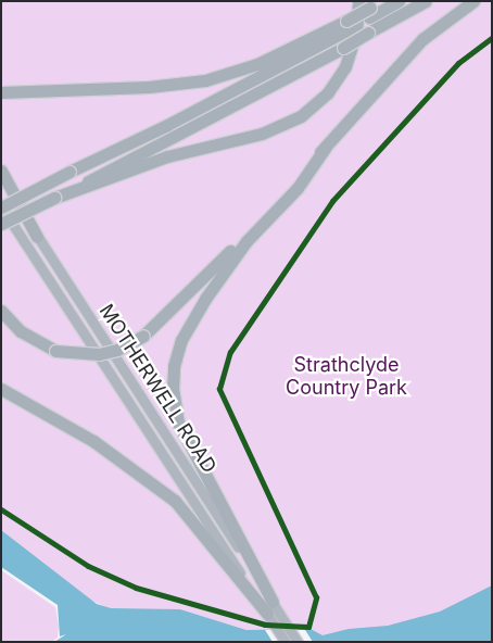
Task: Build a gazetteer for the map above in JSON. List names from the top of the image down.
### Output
{
  "streets": {
    "main road": ["MOTHERWELL ROAD"]
  },
  "parks": ["Strathclyde Country Park"]
}
